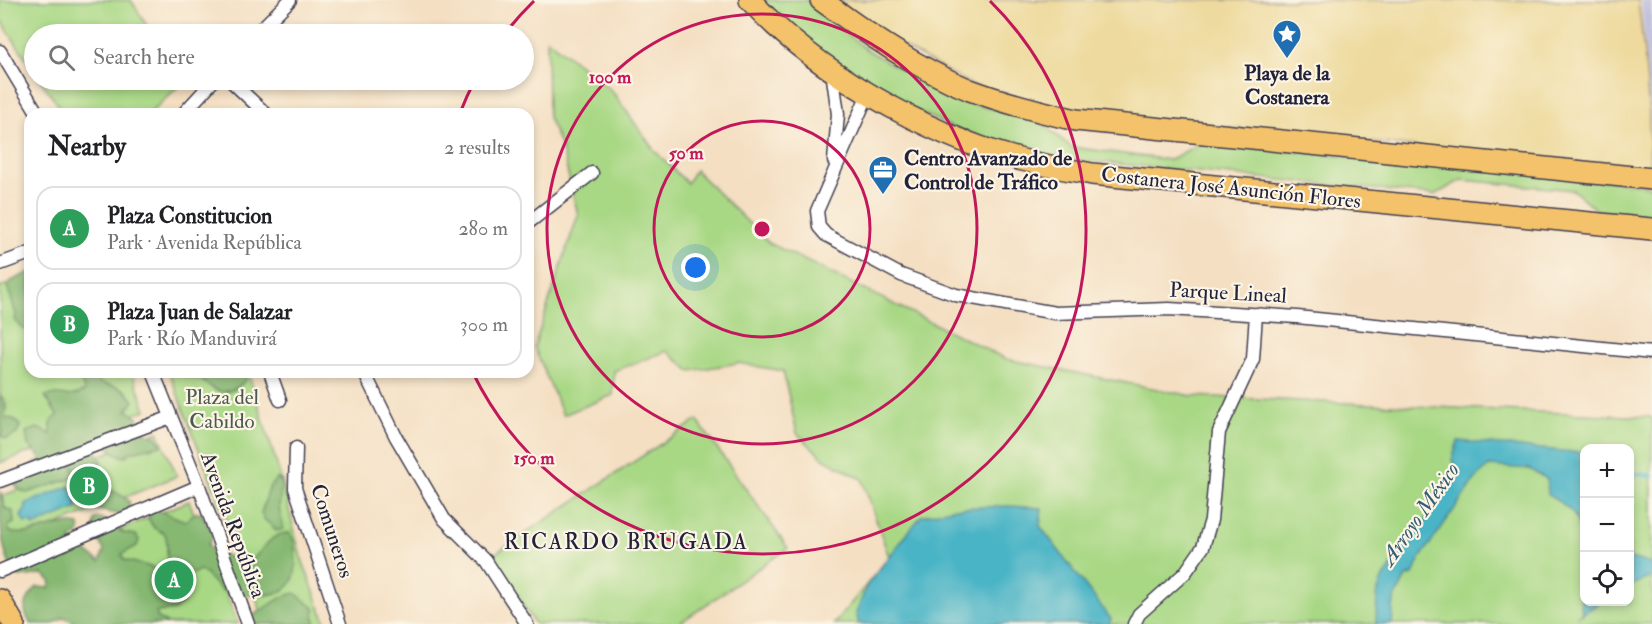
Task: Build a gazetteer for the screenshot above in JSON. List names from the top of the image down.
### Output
{
  "streets": {
    "highway": ["Costanera José Asunción Flores"],
    "street": ["Parque Lineal", "Avenida República", "Comuneros"]
  },
  "districts": ["RICARDO BRUGADA"],
  "water": ["Arroyo México"],
  "parks": ["Plaza del Cabildo"],
  "places": {
    "place": ["Playa de la Costanera"],
    "office": ["Centro Avanzado de Control de Tráfico"]
  },
  "page": {
    "search": "Search here",
    "heading": ["Nearby", "2 results"],
    "list": [
      {
        "mark": "A",
        "name": "Plaza Constitucion",
        "note": "Park · Avenida República",
        "value": "280 m"
      },
      {
        "mark": "B",
        "name": "Plaza Juan de Salazar",
        "note": "Park · Río Manduvirá",
        "value": "300 m"
      }
    ],
    "map_buttons": ["+", "−"],
    "pins": ["B", "A"]
  },
  "rings": ["100 m", "50 m", "150 m"]
}
